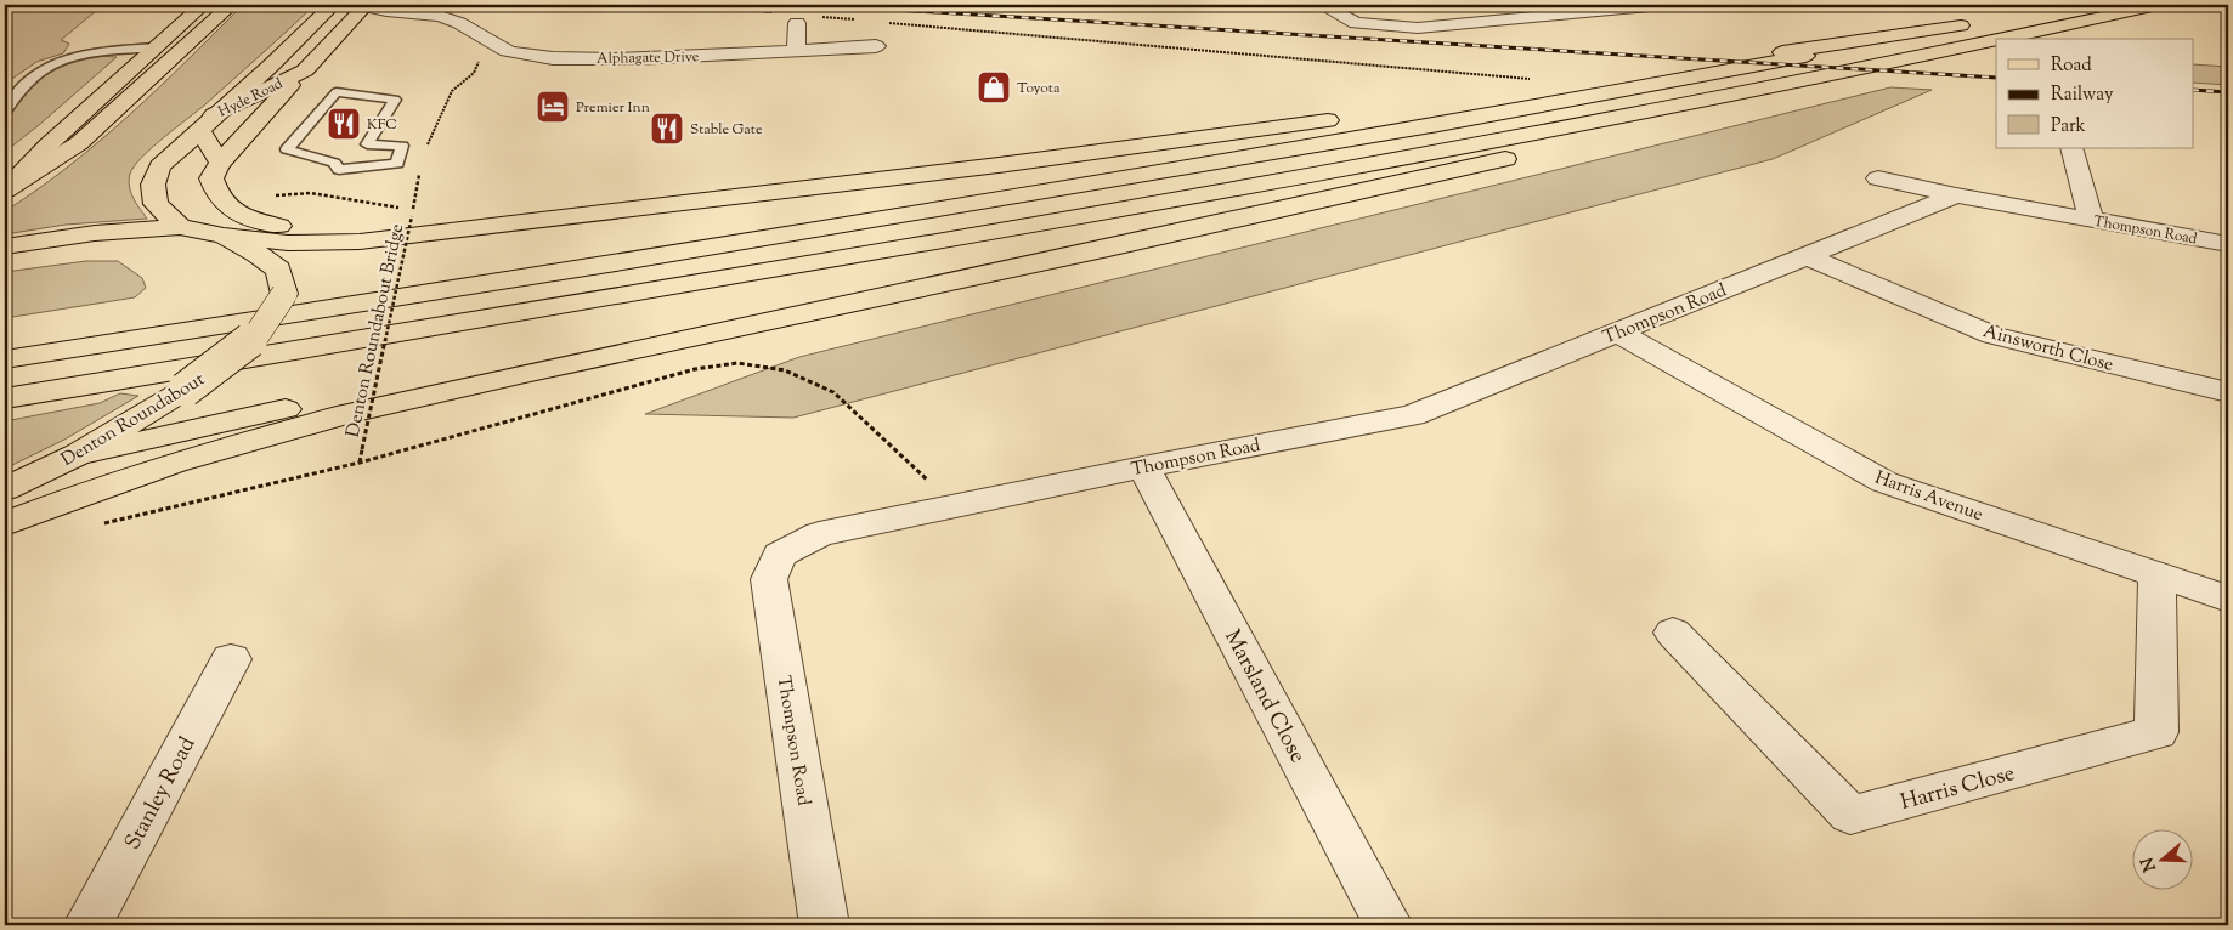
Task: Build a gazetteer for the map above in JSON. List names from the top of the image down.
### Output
{
  "streets": {
    "main road": ["Hyde Road", "Denton Roundabout"],
    "street": [
      "Alphagate Drive",
      "Thompson Road",
      "Ainsworth Close",
      "Harris Avenue",
      "Marsland Close",
      "Harris Close",
      "Stanley Road"
    ],
    "path": ["Denton Roundabout Bridge"]
  },
  "crossings": [
    ["Alphagate Drive", "Hyde Road"],
    ["Hyde Road", "Denton Roundabout"],
    ["Thompson Road", "Ainsworth Close"],
    ["Thompson Road", "Harris Avenue"],
    ["Thompson Road", "Marsland Close"],
    ["Harris Avenue", "Harris Close"]
  ],
  "places": {
    "shop": ["Toyota"],
    "hotel": ["Premier Inn"],
    "restaurant": ["KFC", "Stable Gate"]
  },
  "legend": ["Road", "Railway", "Park"],
  "north": "left"
}
